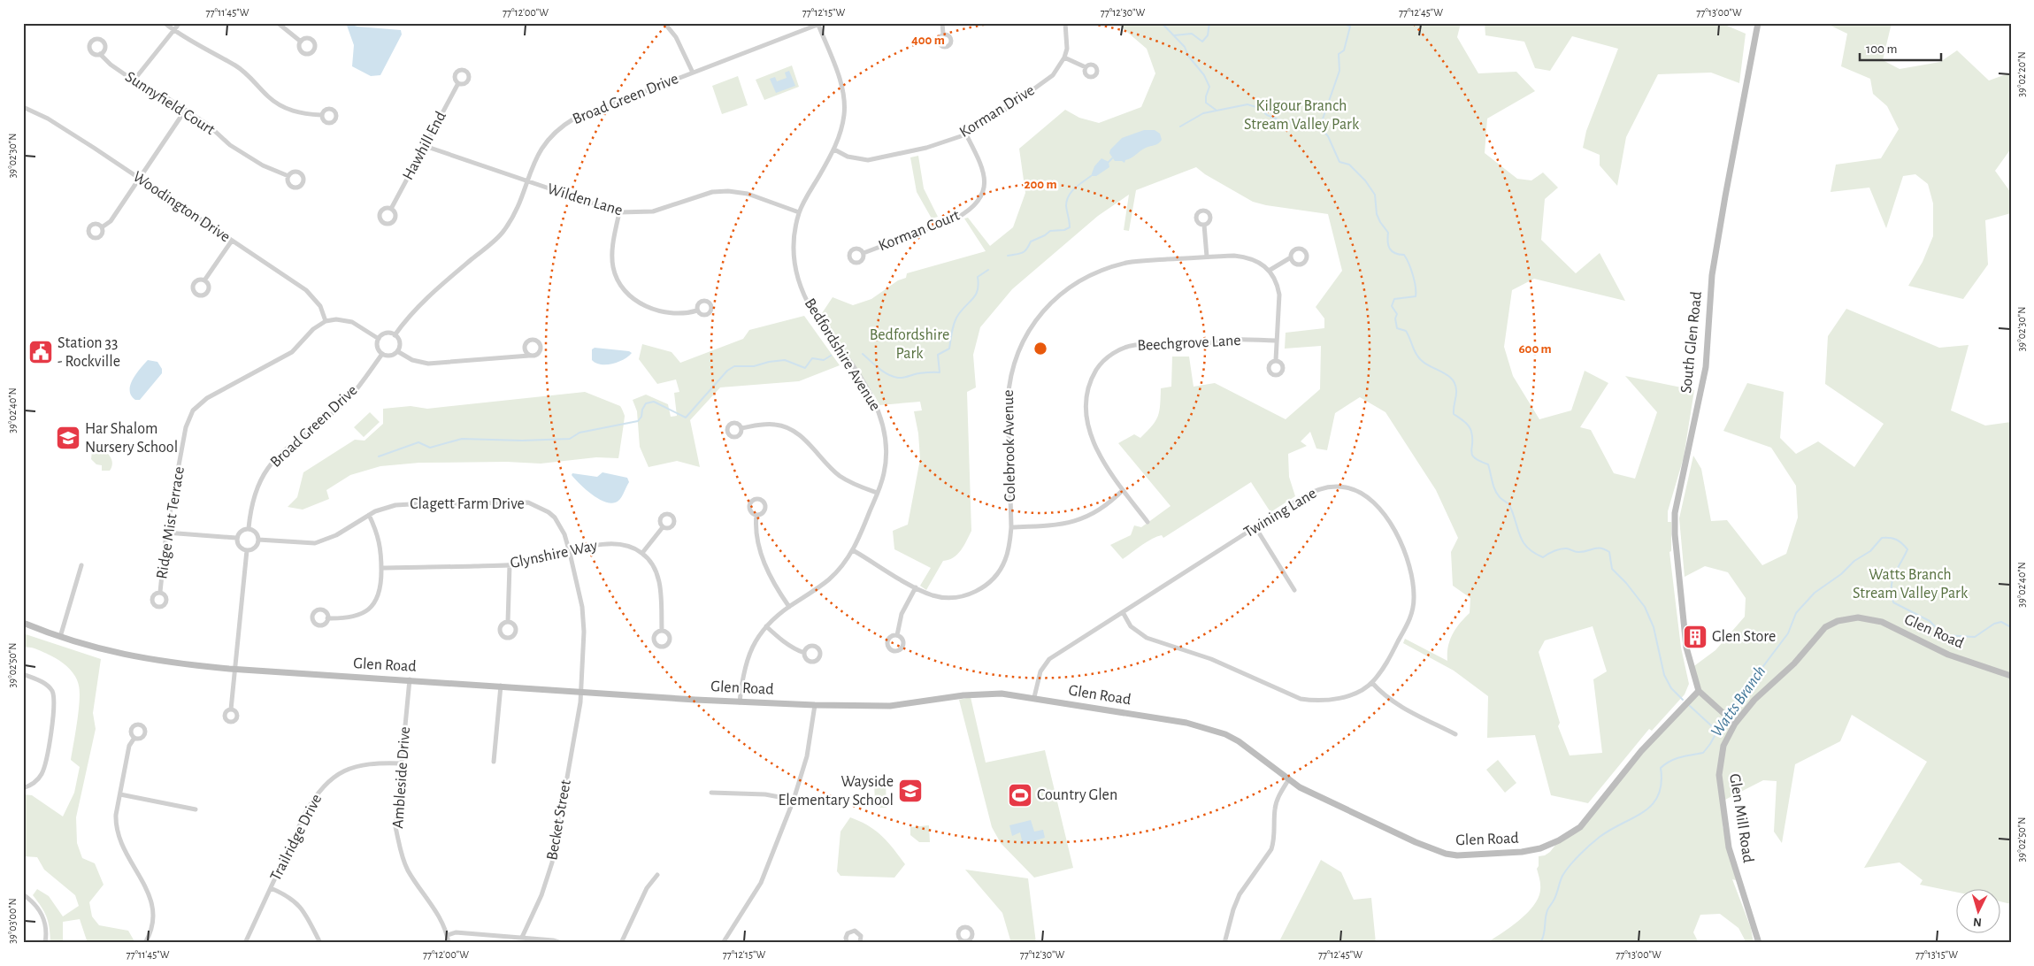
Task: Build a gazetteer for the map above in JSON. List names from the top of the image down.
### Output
{
  "streets": {
    "main road": ["South Glen Road", "Glen Road", "Glen Mill Road"],
    "street": [
      "Broad Green Drive",
      "Sunnyfield Court",
      "Korman Drive",
      "Hawhill End",
      "Wilden Lane",
      "Woodington Drive",
      "Korman Court",
      "Beechgrove Lane",
      "Bedfordshire Avenue",
      "Colebrook Avenue",
      "Clagett Farm Drive",
      "Twining Lane",
      "Ridge Mist Terrace",
      "Glynshire Way",
      "Ambleside Drive",
      "Becket Street",
      "Trailridge Drive"
    ]
  },
  "crossings": [
    ["Broad Green Drive", "Wilden Lane"],
    ["Broad Green Drive", "Bedfordshire Avenue"],
    ["Broad Green Drive", "Clagett Farm Drive"],
    ["Korman Drive", "Korman Court"],
    ["Korman Drive", "Bedfordshire Avenue"],
    ["Hawhill End", "Wilden Lane"],
    ["Wilden Lane", "Bedfordshire Avenue"],
    ["Woodington Drive", "Ridge Mist Terrace"],
    ["South Glen Road", "Glen Road"],
    ["Beechgrove Lane", "Colebrook Avenue"],
    ["Bedfordshire Avenue", "Colebrook Avenue"],
    ["Bedfordshire Avenue", "Glen Road"],
    ["Clagett Farm Drive", "Glynshire Way"],
    ["Clagett Farm Drive", "Glen Road"],
    ["Clagett Farm Drive", "Becket Street"],
    ["Twining Lane", "Glen Road"],
    ["Glen Road", "Ambleside Drive"],
    ["Glen Road", "Glen Mill Road"],
    ["Glen Road", "Becket Street"],
    ["Ambleside Drive", "Trailridge Drive"]
  ],
  "water": ["Watts Branch"],
  "parks": ["Kilgour Branch Stream Valley Park", "Bedfordshire Park", "Watts Branch Stream Valley Park"],
  "places": {
    "public building": ["Station 33 - Rockville"],
    "school or university": ["Har Shalom Nursery School", "Wayside Elementary School"],
    "building": ["Glen Store"],
    "sports": ["Country Glen"]
  },
  "scale_bar": "100 m",
  "north": "bottom",
  "coordinates": [
    "77°11'45\"W",
    "77°12'00\"W",
    "77°12'15\"W",
    "77°12'30\"W",
    "77°12'45\"W",
    "77°13'00\"W",
    "39°02'20\"N",
    "39°02'30\"N",
    "39°02'40\"N",
    "39°02'50\"N",
    "39°03'00\"N",
    "77°13'15\"W"
  ],
  "rings": ["400 m", "200 m", "600 m"]
}
